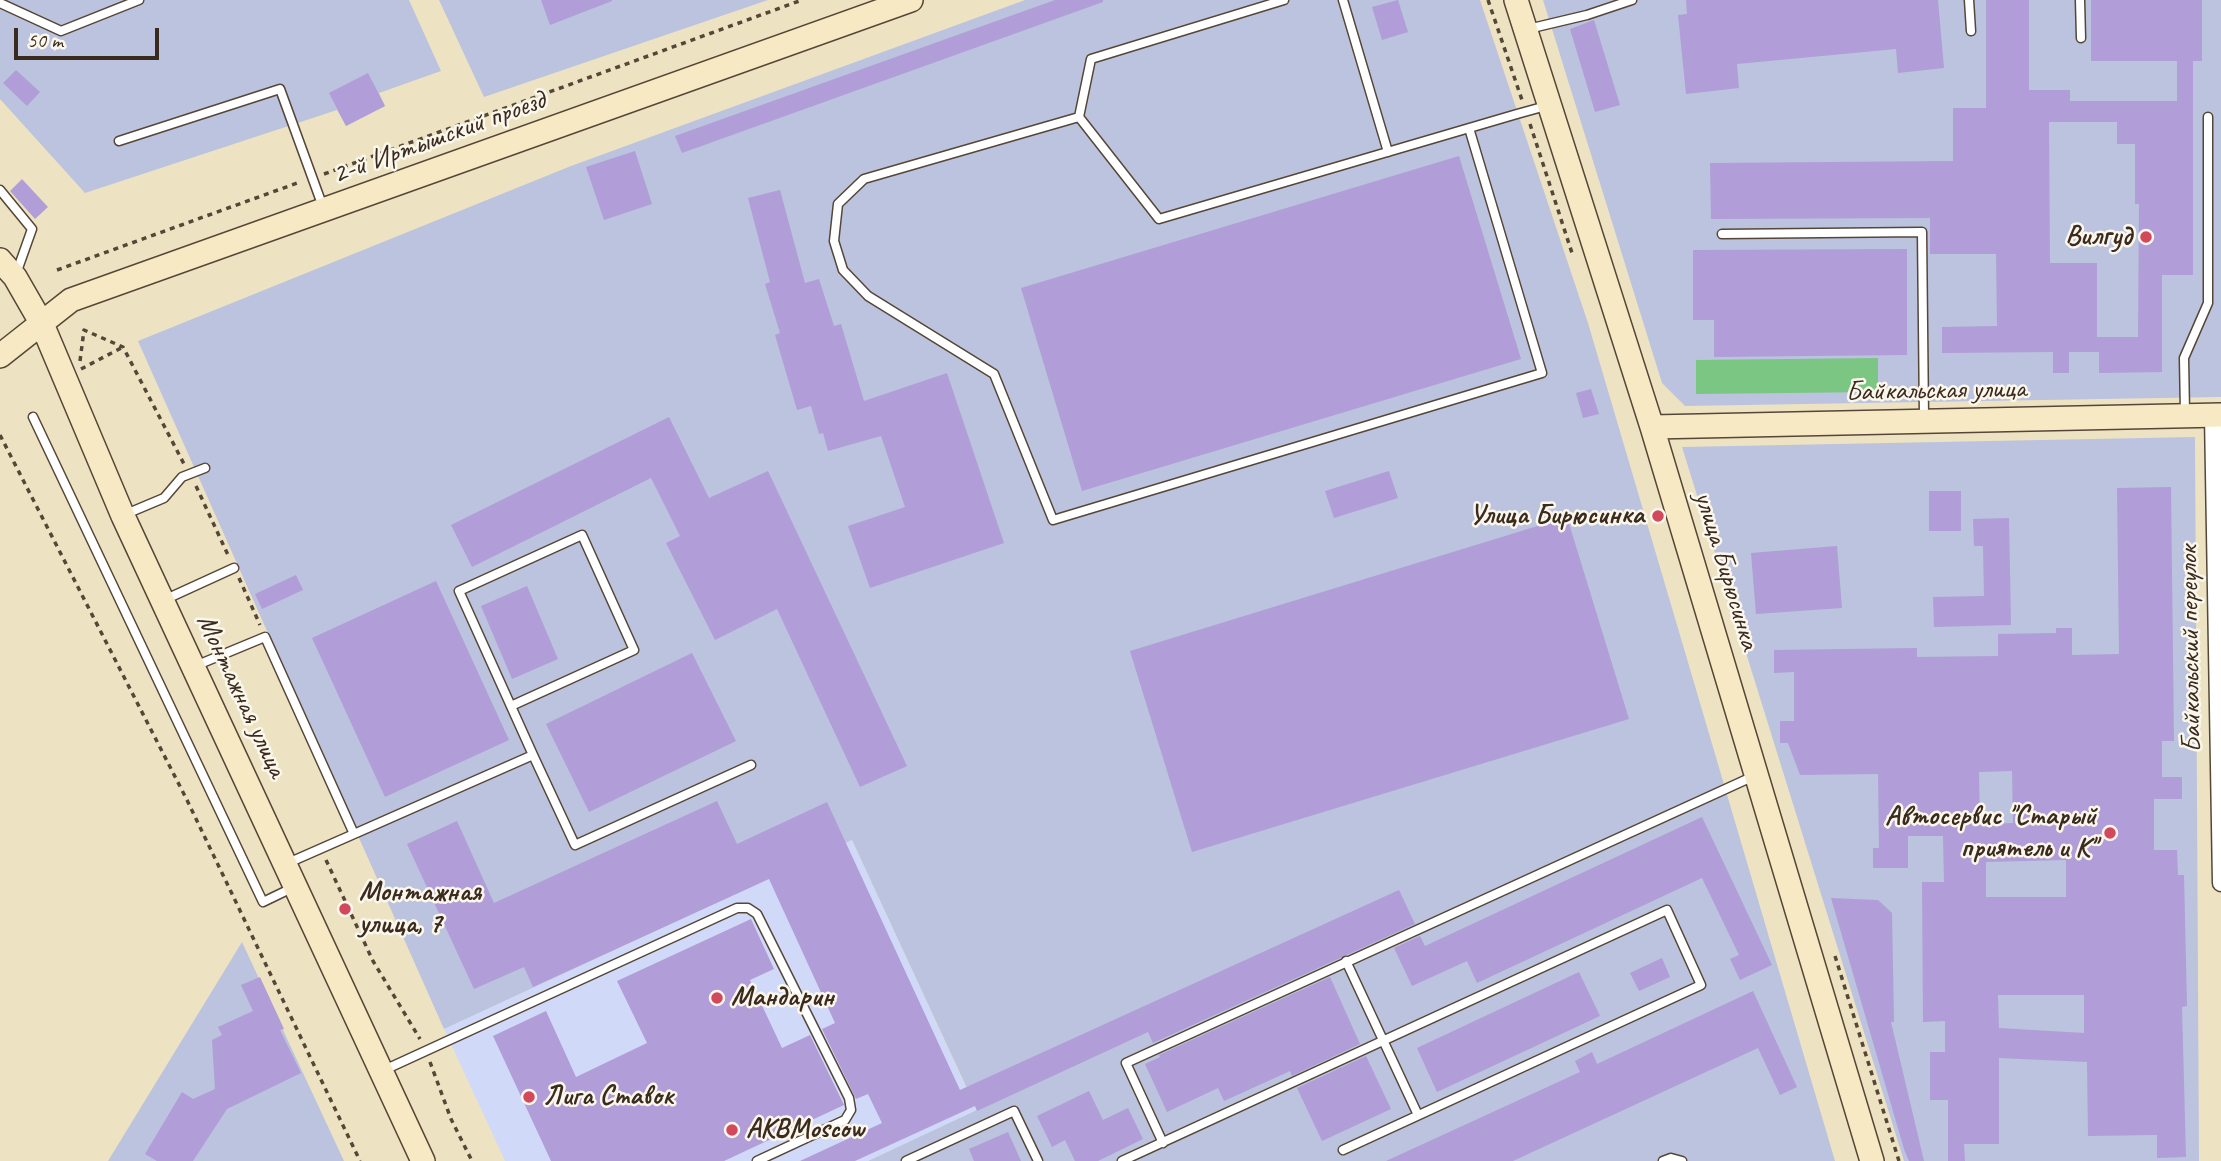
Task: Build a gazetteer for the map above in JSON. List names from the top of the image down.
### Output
{
  "streets": {
    "main road": [
      "2-й Иртышский проезд",
      "Байкальская улица",
      "улица Бирюсинка",
      "Монтажная улица"
    ],
    "street": ["Байкальский переулок"]
  },
  "crossings": [
    ["2-й Иртышский проезд", "Монтажная улица"],
    ["Байкальская улица", "улица Бирюсинка"],
    ["Байкальская улица", "Байкальский переулок"]
  ],
  "places": [
    "Вилгуд",
    "Улица Бирюсинка",
    "Автосервис \"Старый приятель и К\"",
    "Монтажная улица, 7",
    "Мандарин",
    "Лига Ставок",
    "AKBMoscow"
  ],
  "scale_bar": "50 m"
}
